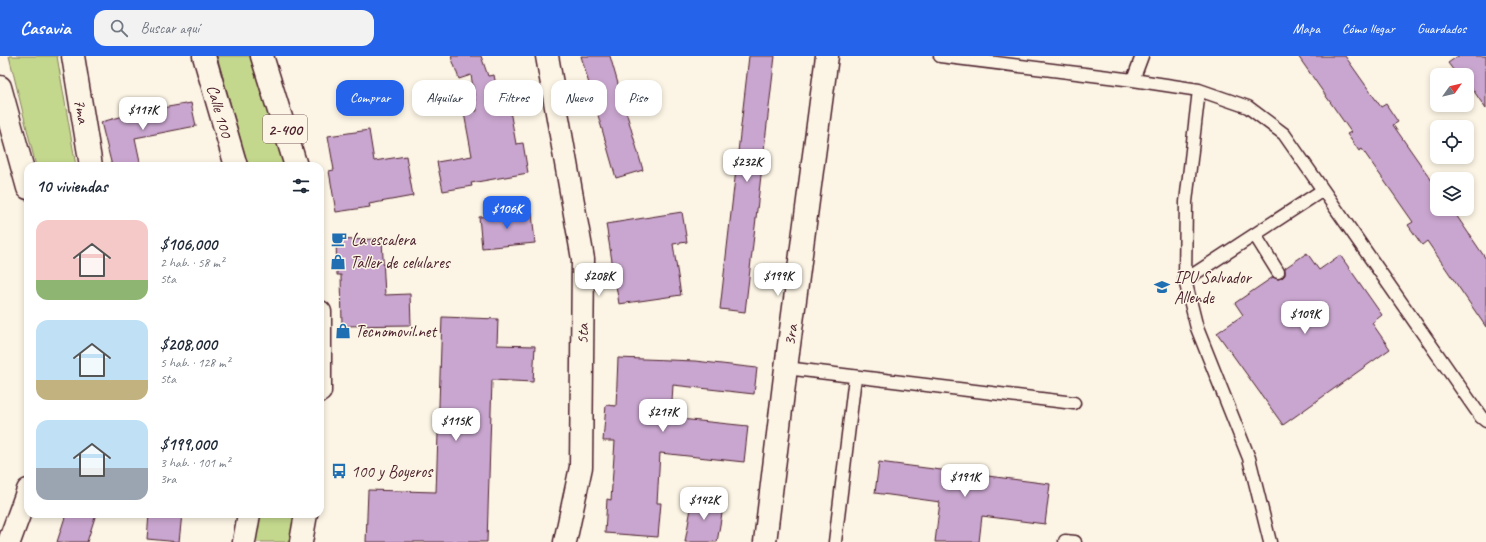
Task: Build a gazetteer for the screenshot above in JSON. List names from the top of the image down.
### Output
{
  "streets": {
    "main road": [
      "7ma",
      "Calle 100",
      "2-400",
      "5ta",
      "3ra"
    ]
  },
  "places": {
    "cafe": ["La escalera"],
    "shop": ["Taller de celulares", "Tecnomovil.net"],
    "school or university": ["IPU Salvador Allende"],
    "bus stop": ["100 y Boyeros"]
  },
  "north": "top right",
  "page": {
    "header": "Casavia",
    "search": "Buscar aquí",
    "nav": ["Mapa", "Cómo llegar", "Guardados"],
    "chip": [
      "Comprar",
      "Alquilar",
      "Filtros",
      "Nuevo",
      "Piso"
    ],
    "price": [
      "$117K",
      "$232K",
      "$106K",
      "$208K",
      "$199K",
      "$109K",
      "$217K",
      "$115K",
      "$191K",
      "$142K"
    ],
    "heading": "10 viviendas",
    "list": [
      {
        "name": "$106,000",
        "note": "2 hab. · 58 m² · 5ta"
      },
      {
        "name": "$208,000",
        "note": "5 hab. · 128 m² · 5ta"
      },
      {
        "name": "$199,000",
        "note": "3 hab. · 101 m² · 3ra"
      }
    ]
  }
}
